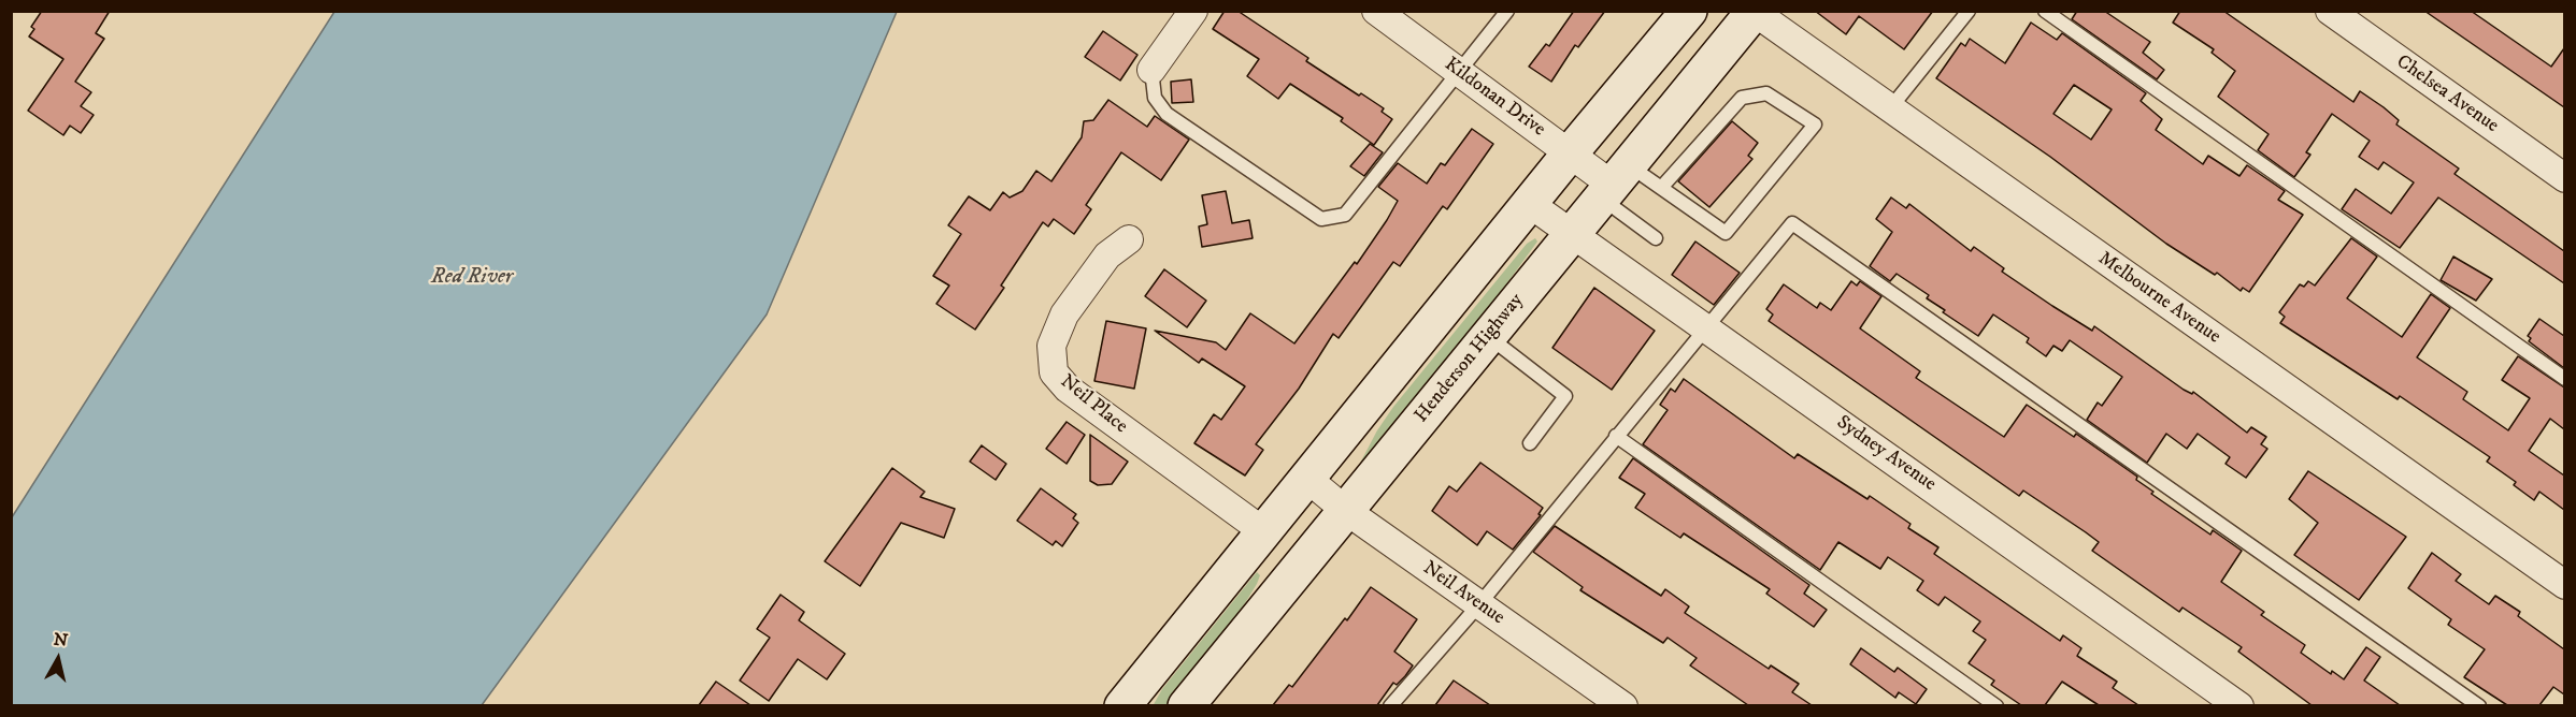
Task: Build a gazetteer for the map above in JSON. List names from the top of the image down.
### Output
{
  "streets": {
    "main road": ["Henderson Highway"],
    "street": [
      "Chelsea Avenue",
      "Kildonan Drive",
      "Melbourne Avenue",
      "Neil Place",
      "Sydney Avenue",
      "Neil Avenue"
    ]
  },
  "crossings": [
    ["Kildonan Drive", "Henderson Highway"],
    ["Melbourne Avenue", "Henderson Highway"],
    ["Henderson Highway", "Sydney Avenue"],
    ["Henderson Highway", "Neil Avenue"]
  ],
  "water": ["Red River"],
  "north": "top"
}
